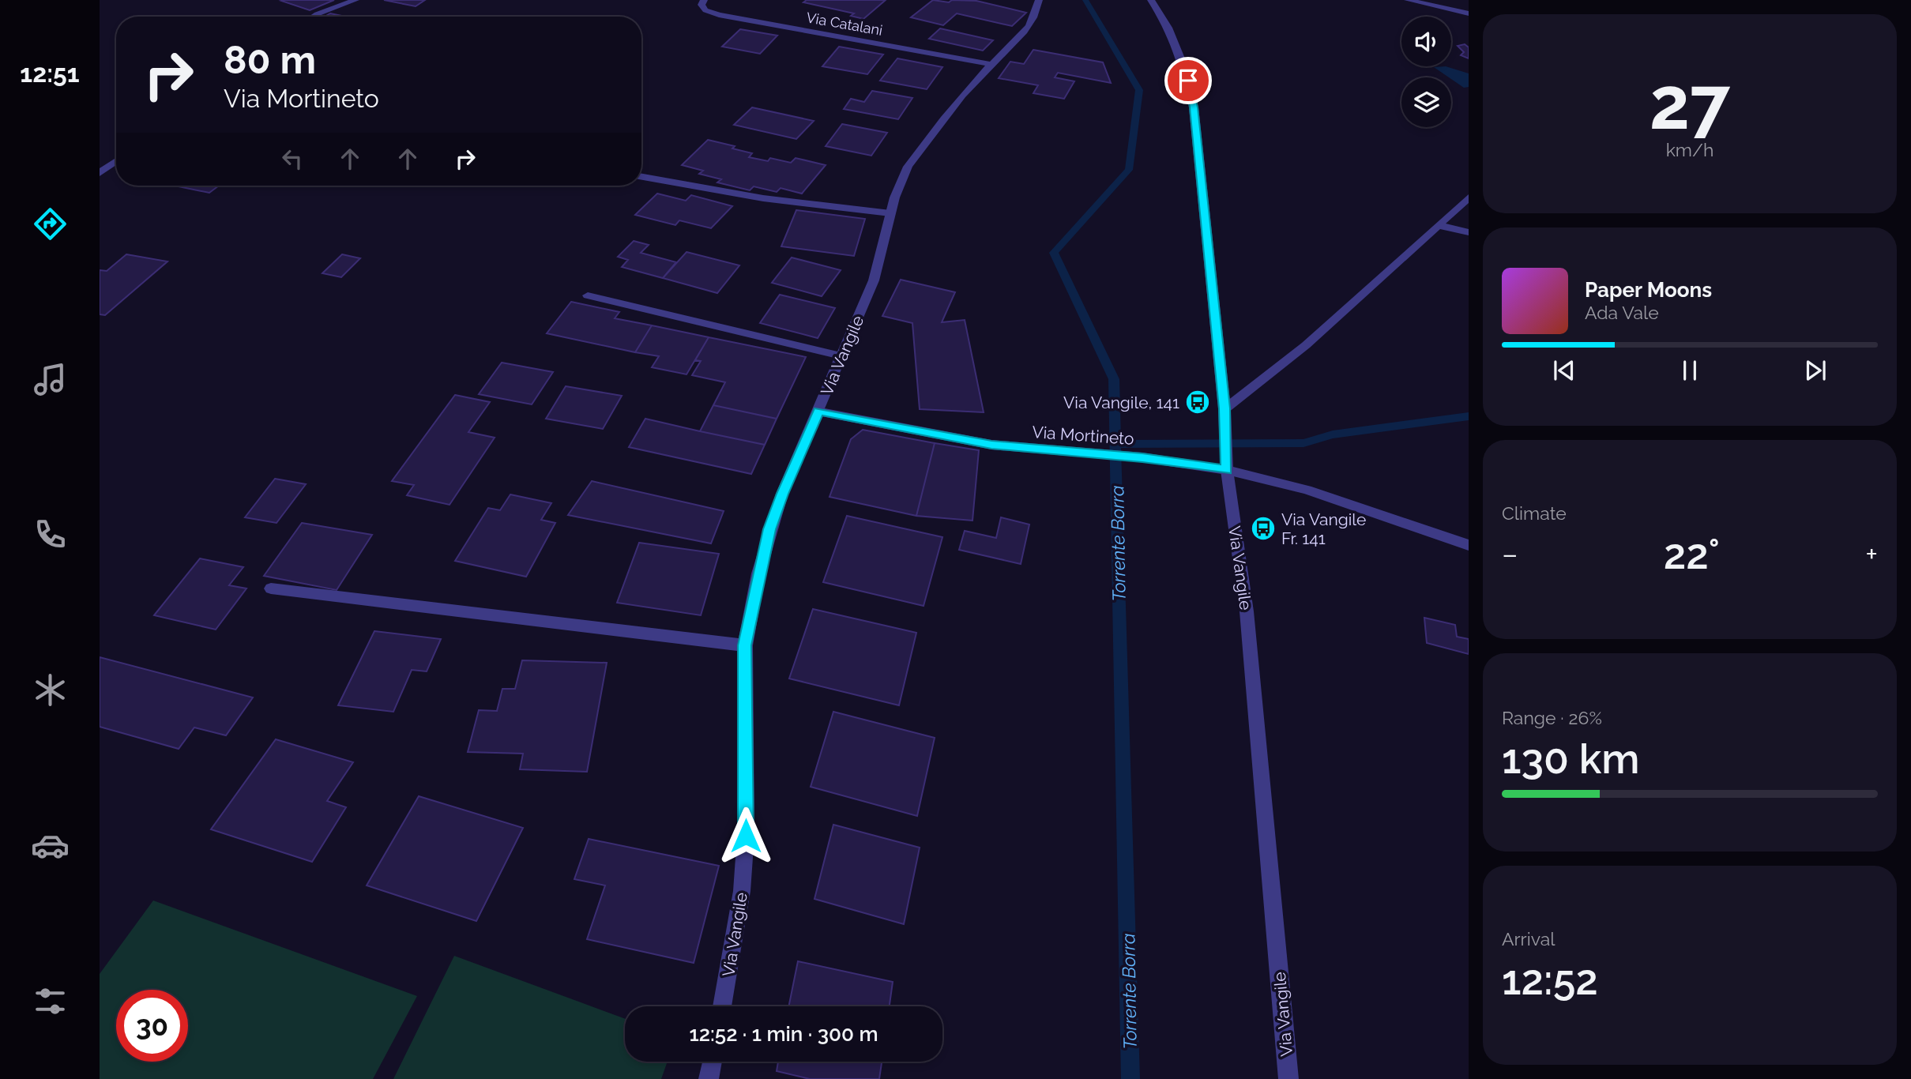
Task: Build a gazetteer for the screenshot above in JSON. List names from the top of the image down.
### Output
{
  "streets": {
    "street": ["Via Catalani", "Via Vangile", "Via Mortineto"]
  },
  "crossings": [
    ["Via Catalani", "Via Vangile"],
    ["Via Vangile", "Via Mortineto"]
  ],
  "water": ["Torrente Borra"],
  "places": {
    "bus stop": ["Via Vangile, 141", "Via Vangile Fr. 141"]
  },
  "page": {
    "tabs": "12:51",
    "tile": [
      ["27", "km/h"],
      "Climate",
      ["Range · 26%", "130 km"],
      ["Arrival", "12:52"]
    ],
    "turn": ["80 m", "Via Mortineto"],
    "song": ["Paper Moons", "Ada Vale"],
    "heat": ["−", "22°", "+"],
    "limit": "30",
    "trip": "12:52 · 1 min · 300 m"
  }
}
